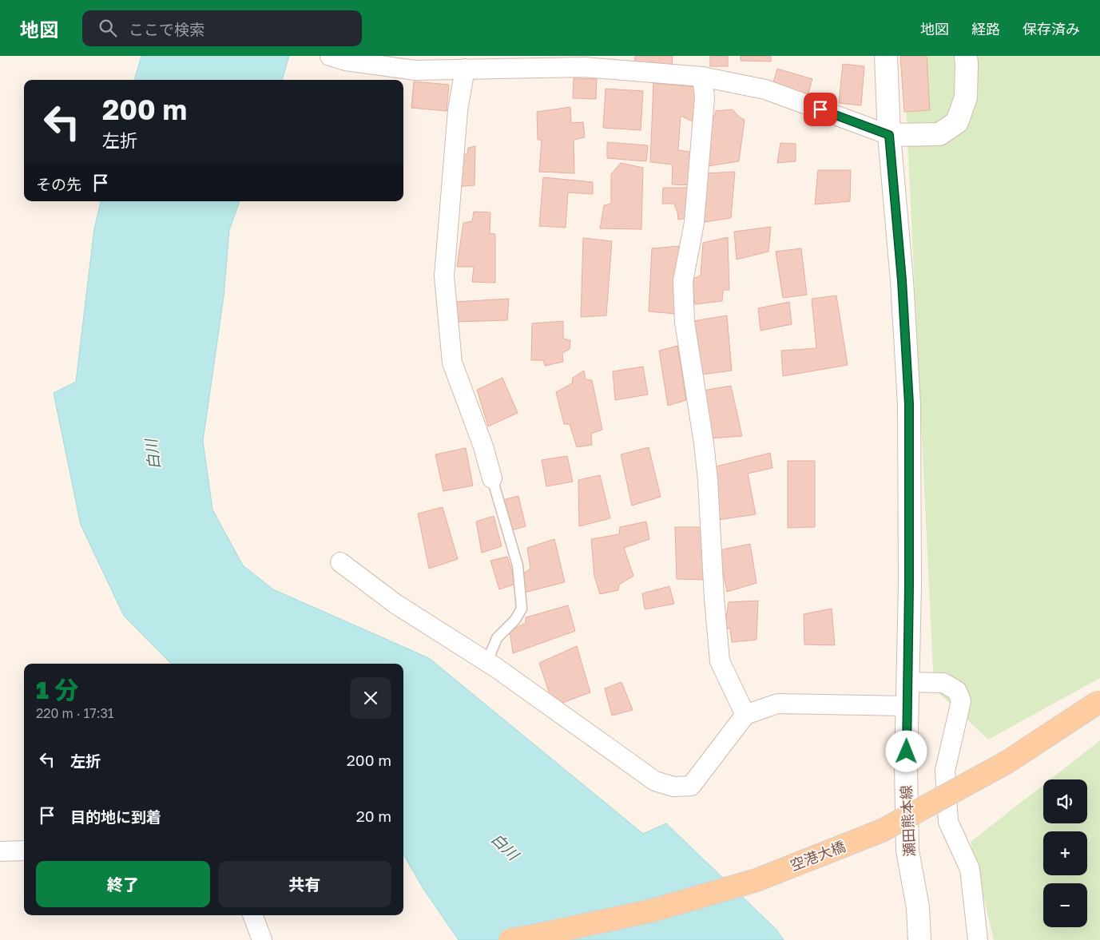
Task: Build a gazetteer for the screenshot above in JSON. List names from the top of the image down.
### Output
{
  "streets": {
    "main road": ["瀬田熊本線", "空港大橋"]
  },
  "water": ["白川"],
  "page": {
    "header": "地図",
    "search": "ここで検索",
    "nav": ["地図", "経路", "保存済み"],
    "turn": ["200 m", "左折"],
    "then": "その先",
    "heading": ["1 分", "220 m · 17:31"],
    "list": [
      {
        "name": "左折",
        "value": "200 m"
      },
      {
        "name": "目的地に到着",
        "value": "20 m"
      }
    ],
    "map_buttons": ["+", "−"],
    "buttons": ["終了", "共有"]
  }
}
